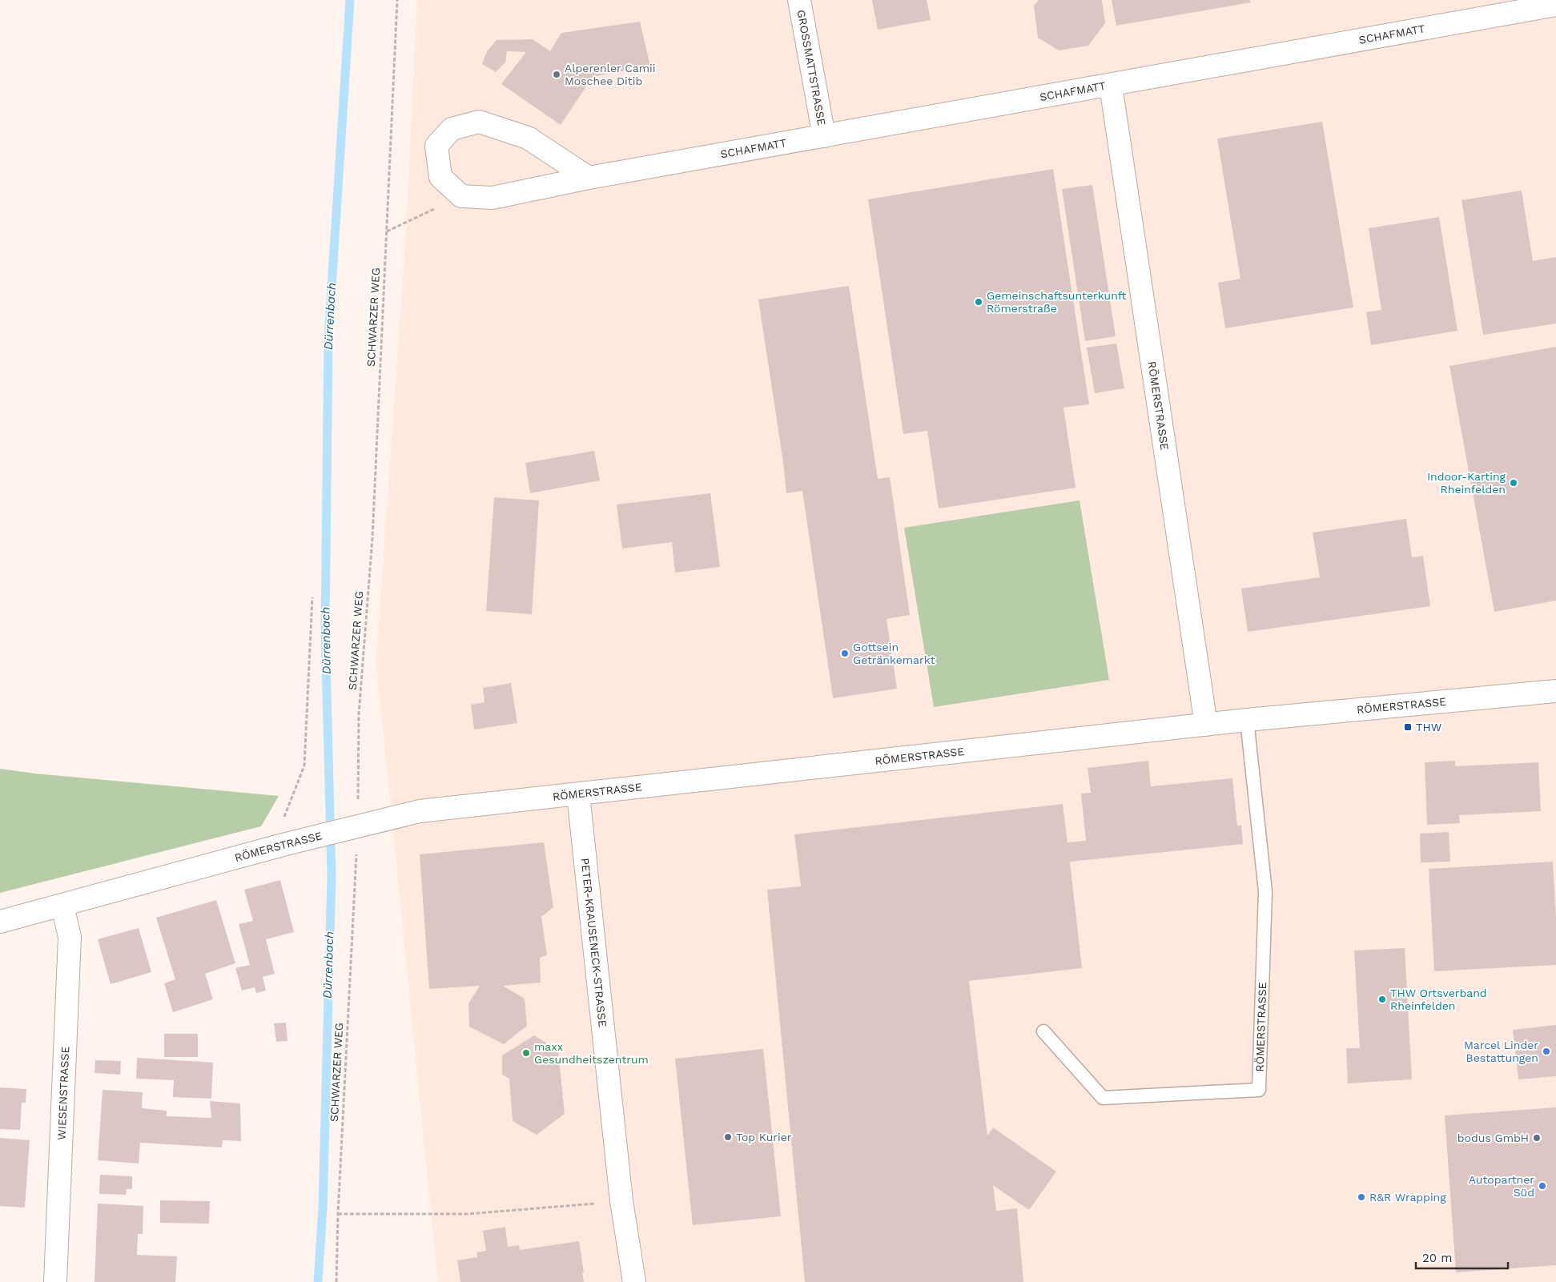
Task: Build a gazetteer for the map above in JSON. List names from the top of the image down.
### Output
{
  "streets": {
    "street": [
      "SCHAFMATT",
      "GROSSMATTSTRASSE",
      "RÖMERSTRASSE",
      "PETER-KRAUSENECK-STRASSE",
      "WIESENSTRASSE"
    ],
    "path": ["SCHWARZER WEG"]
  },
  "crossings": [
    ["SCHAFMATT", "GROSSMATTSTRASSE"],
    ["SCHAFMATT", "RÖMERSTRASSE"],
    ["SCHWARZER WEG", "RÖMERSTRASSE"],
    ["RÖMERSTRASSE", "PETER-KRAUSENECK-STRASSE"],
    ["RÖMERSTRASSE", "WIESENSTRASSE"]
  ],
  "water": ["Dürrenbach"],
  "places": {
    "other": [
      "Alperenler Camii Moschee Ditib",
      "Gemeinschaftsunterkunft Römerstraße",
      "Indoor-Karting Rheinfelden",
      "Gottsein Getränkemarkt",
      "THW Ortsverband Rheinfelden",
      "Marcel Linder Bestattungen",
      "maxx Gesundheitszentrum",
      "Top Kurier",
      "bodus GmbH",
      "Autopartner Süd",
      "R&R Wrapping"
    ],
    "transit": ["THW"]
  },
  "scale_bar": "20 m"
}
